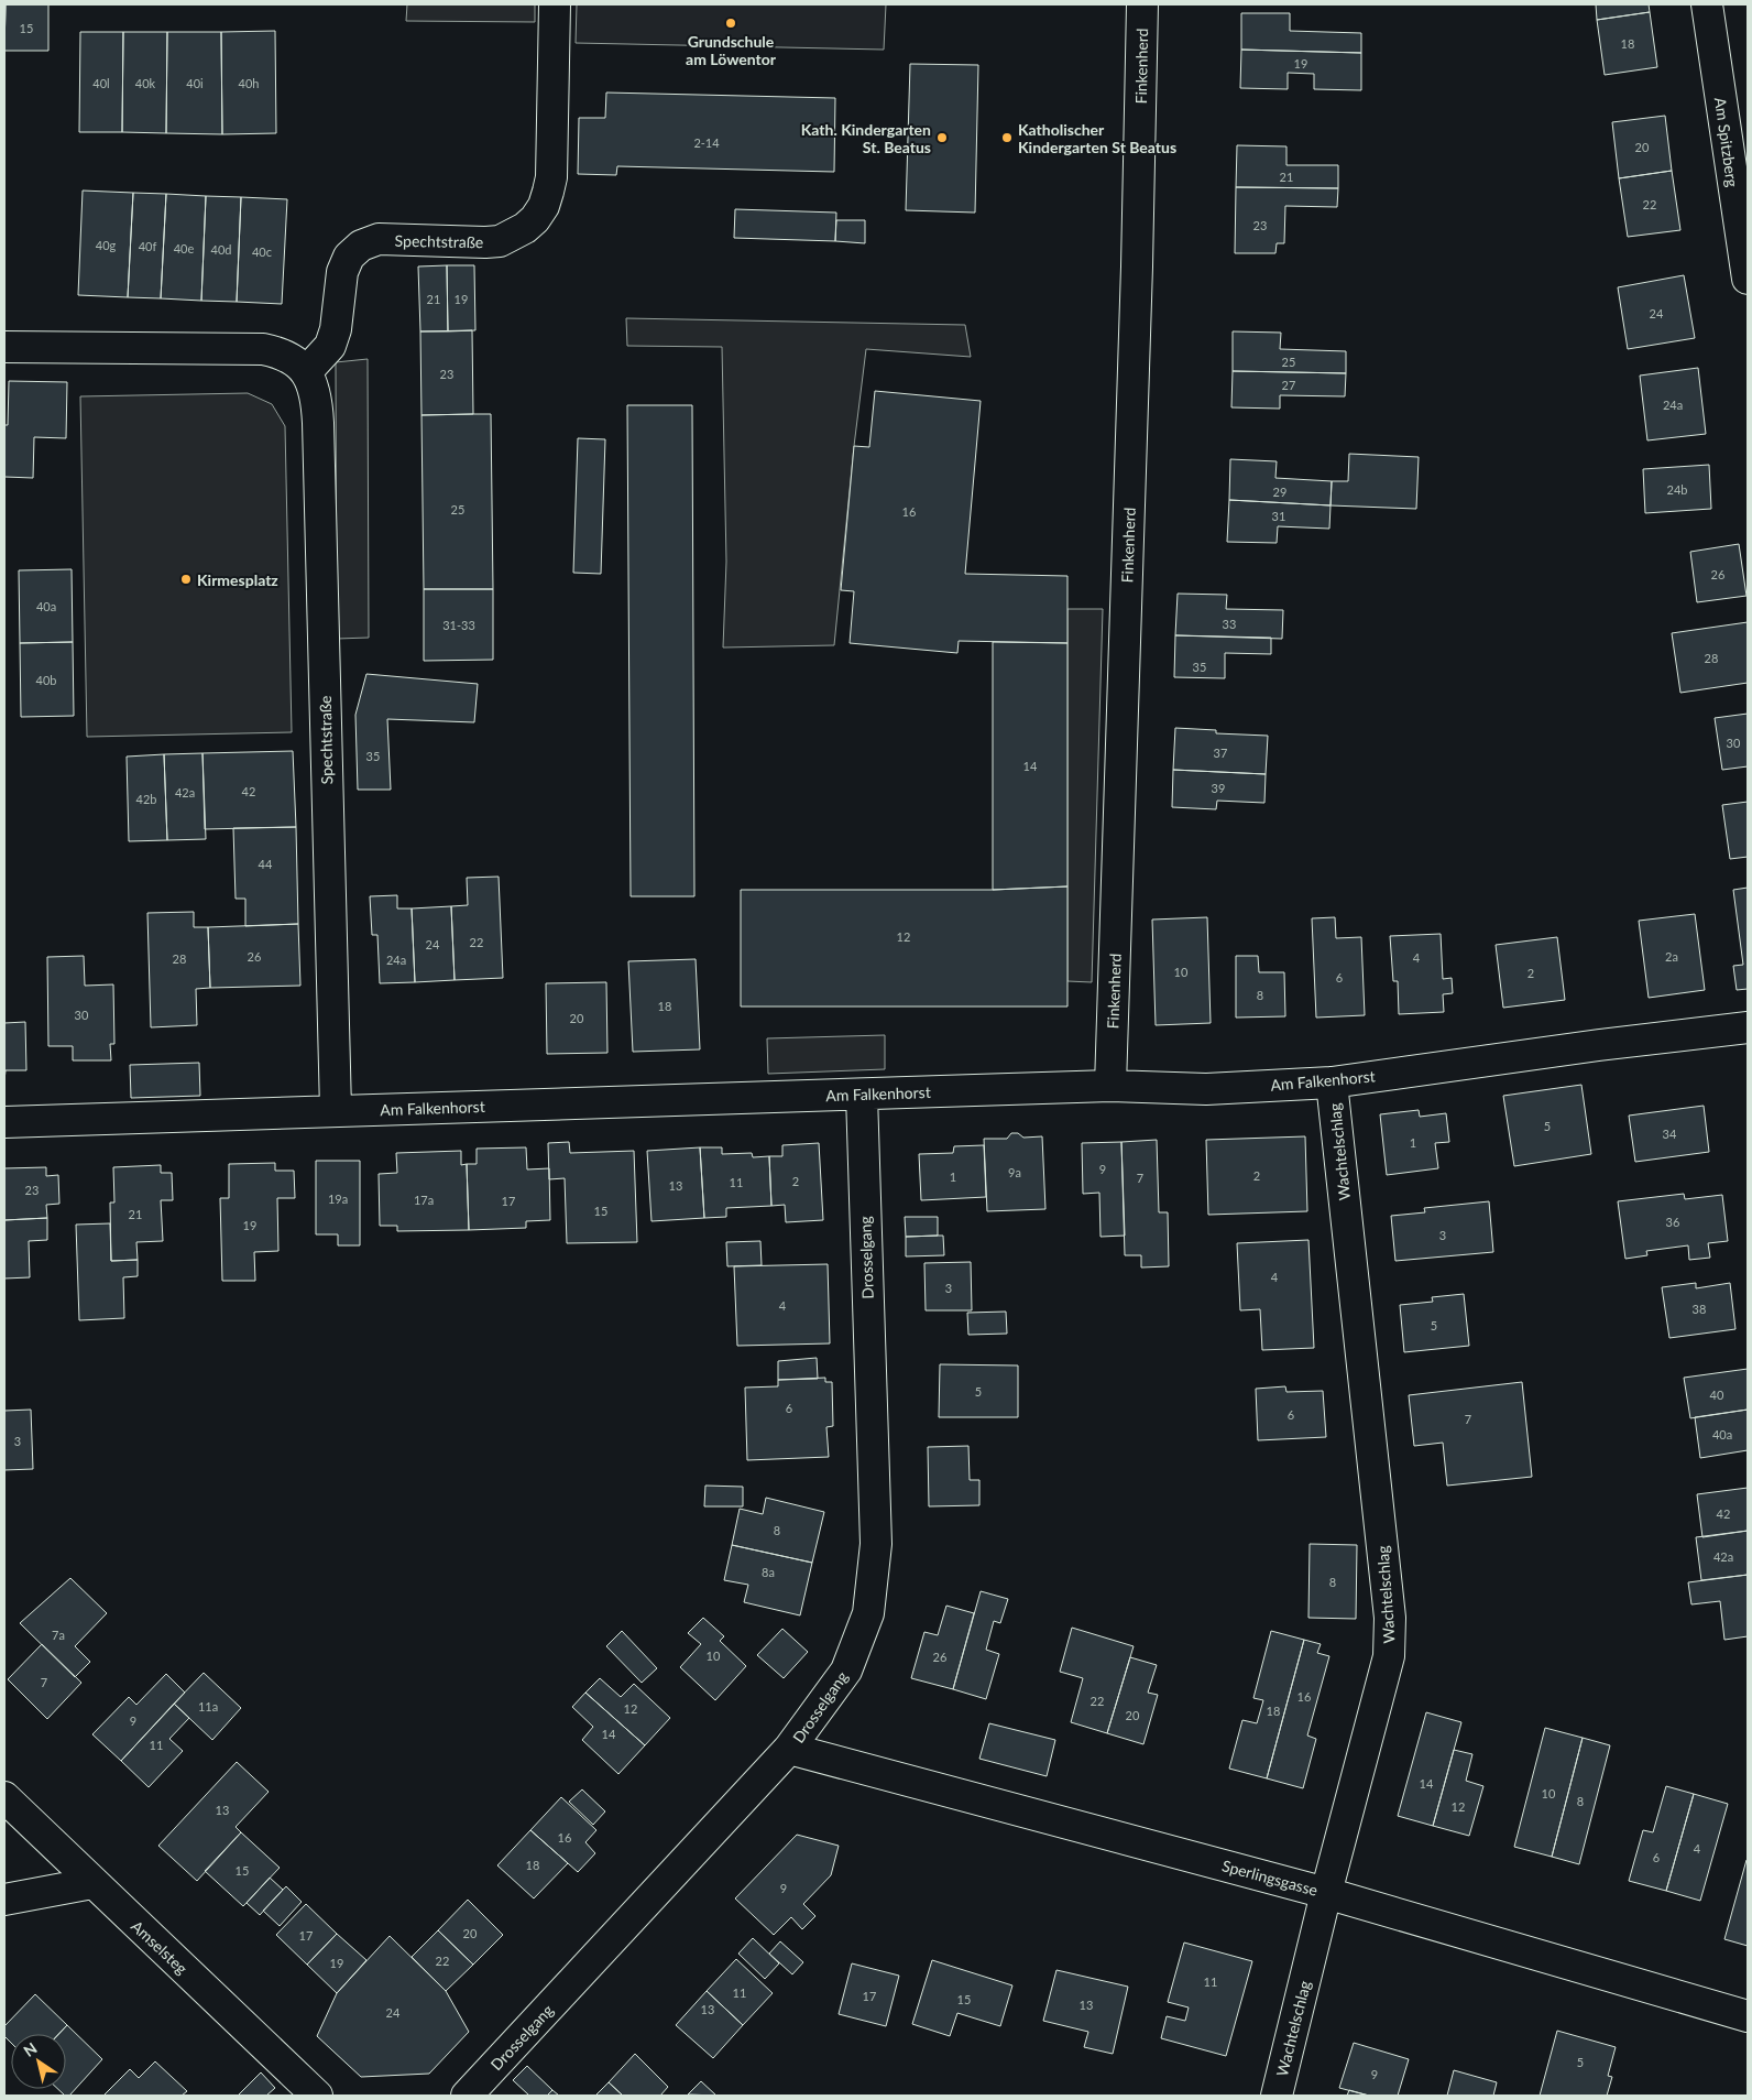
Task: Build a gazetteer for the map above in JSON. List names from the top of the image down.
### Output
{
  "streets": {
    "street": [
      "Finkenherd",
      "Am Spitzberg",
      "Spechtstraße",
      "Am Falkenhorst",
      "Wachtelschlag",
      "Drosselgang",
      "Sperlingsgasse",
      "Amselsteg"
    ]
  },
  "crossings": [
    ["Finkenherd", "Am Falkenhorst"],
    ["Spechtstraße", "Am Falkenhorst"],
    ["Am Falkenhorst", "Wachtelschlag"],
    ["Am Falkenhorst", "Drosselgang"],
    ["Wachtelschlag", "Sperlingsgasse"],
    ["Drosselgang", "Sperlingsgasse"]
  ],
  "places": [
    "Grundschule am Löwentor",
    "Kath. Kindergarten St. Beatus",
    "Katholischer Kindergarten St Beatus",
    "Kirmesplatz"
  ],
  "house_numbers": [
    "15",
    "18",
    "19",
    "40l",
    "40k",
    "40i",
    "40h",
    "2-14",
    "20",
    "21",
    "22",
    "23",
    "40g",
    "40f",
    "40e",
    "40d",
    "40c",
    "21",
    "19",
    "24",
    "25",
    "23",
    "27",
    "24a",
    "24b",
    "29",
    "25",
    "16",
    "31",
    "26",
    "40a",
    "33",
    "31-33",
    "28",
    "35",
    "40b",
    "30",
    "37",
    "35",
    "14",
    "39",
    "42",
    "42a",
    "42b",
    "44",
    "12",
    "22",
    "24",
    "26",
    "2a",
    "4",
    "28",
    "24a",
    "10",
    "2",
    "6",
    "8",
    "18",
    "30",
    "20",
    "5",
    "34",
    "1",
    "9",
    "9a",
    "2",
    "1",
    "7",
    "2",
    "11",
    "13",
    "23",
    "19a",
    "17a",
    "17",
    "15",
    "21",
    "36",
    "19",
    "3",
    "4",
    "3",
    "4",
    "38",
    "5",
    "5",
    "40",
    "6",
    "6",
    "7",
    "40a",
    "3",
    "42",
    "8",
    "42a",
    "8a",
    "8",
    "7a",
    "10",
    "26",
    "7",
    "16",
    "22",
    "11a",
    "12",
    "18",
    "20",
    "9",
    "14",
    "11",
    "14",
    "10",
    "8",
    "12",
    "13",
    "16",
    "4",
    "6",
    "18",
    "15",
    "9",
    "20",
    "17",
    "22",
    "19",
    "11",
    "11",
    "17",
    "15",
    "13",
    "13",
    "24",
    "5",
    "9"
  ],
  "north": "top left"
}
